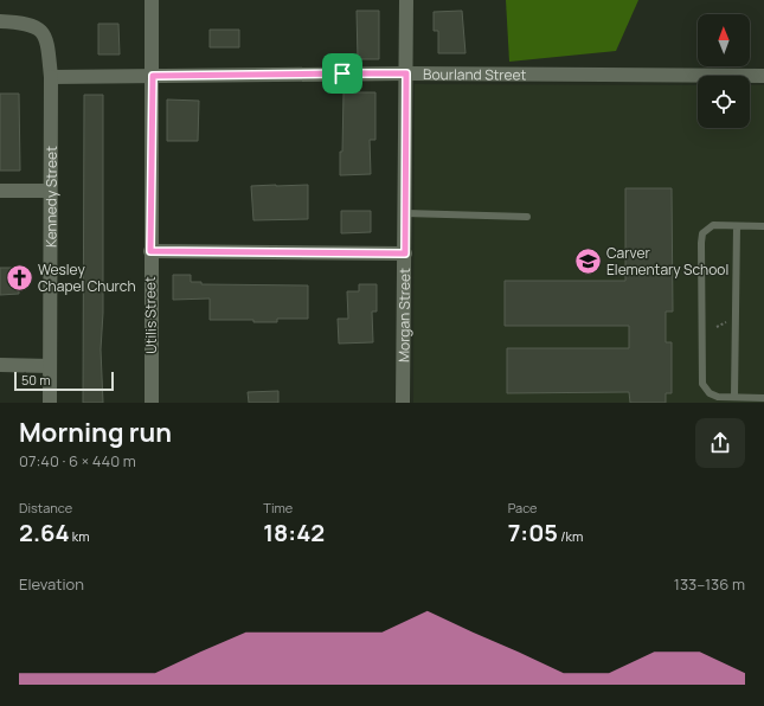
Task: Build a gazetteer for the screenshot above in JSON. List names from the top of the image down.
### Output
{
  "streets": {
    "street": [
      "Bourland Street",
      "Kennedy Street",
      "Utilis Street",
      "Morgan Street"
    ]
  },
  "crossings": [
    ["Bourland Street", "Kennedy Street"],
    ["Bourland Street", "Utilis Street"],
    ["Bourland Street", "Morgan Street"]
  ],
  "places": {
    "school or university": ["Carver Elementary School"],
    "church": ["Wesley Chapel Church"]
  },
  "scale_bar": "50 m",
  "north": "top",
  "page": {
    "scale": "50 m",
    "heading": ["Morning run", "07:40 · 6 × 440 m"],
    "stats": [
      ["Distance", "2.64 km"],
      ["Time", "18:42"],
      ["Pace", "7:05 /km"]
    ],
    "chart": ["Elevation", "133–136 m"]
  }
}
